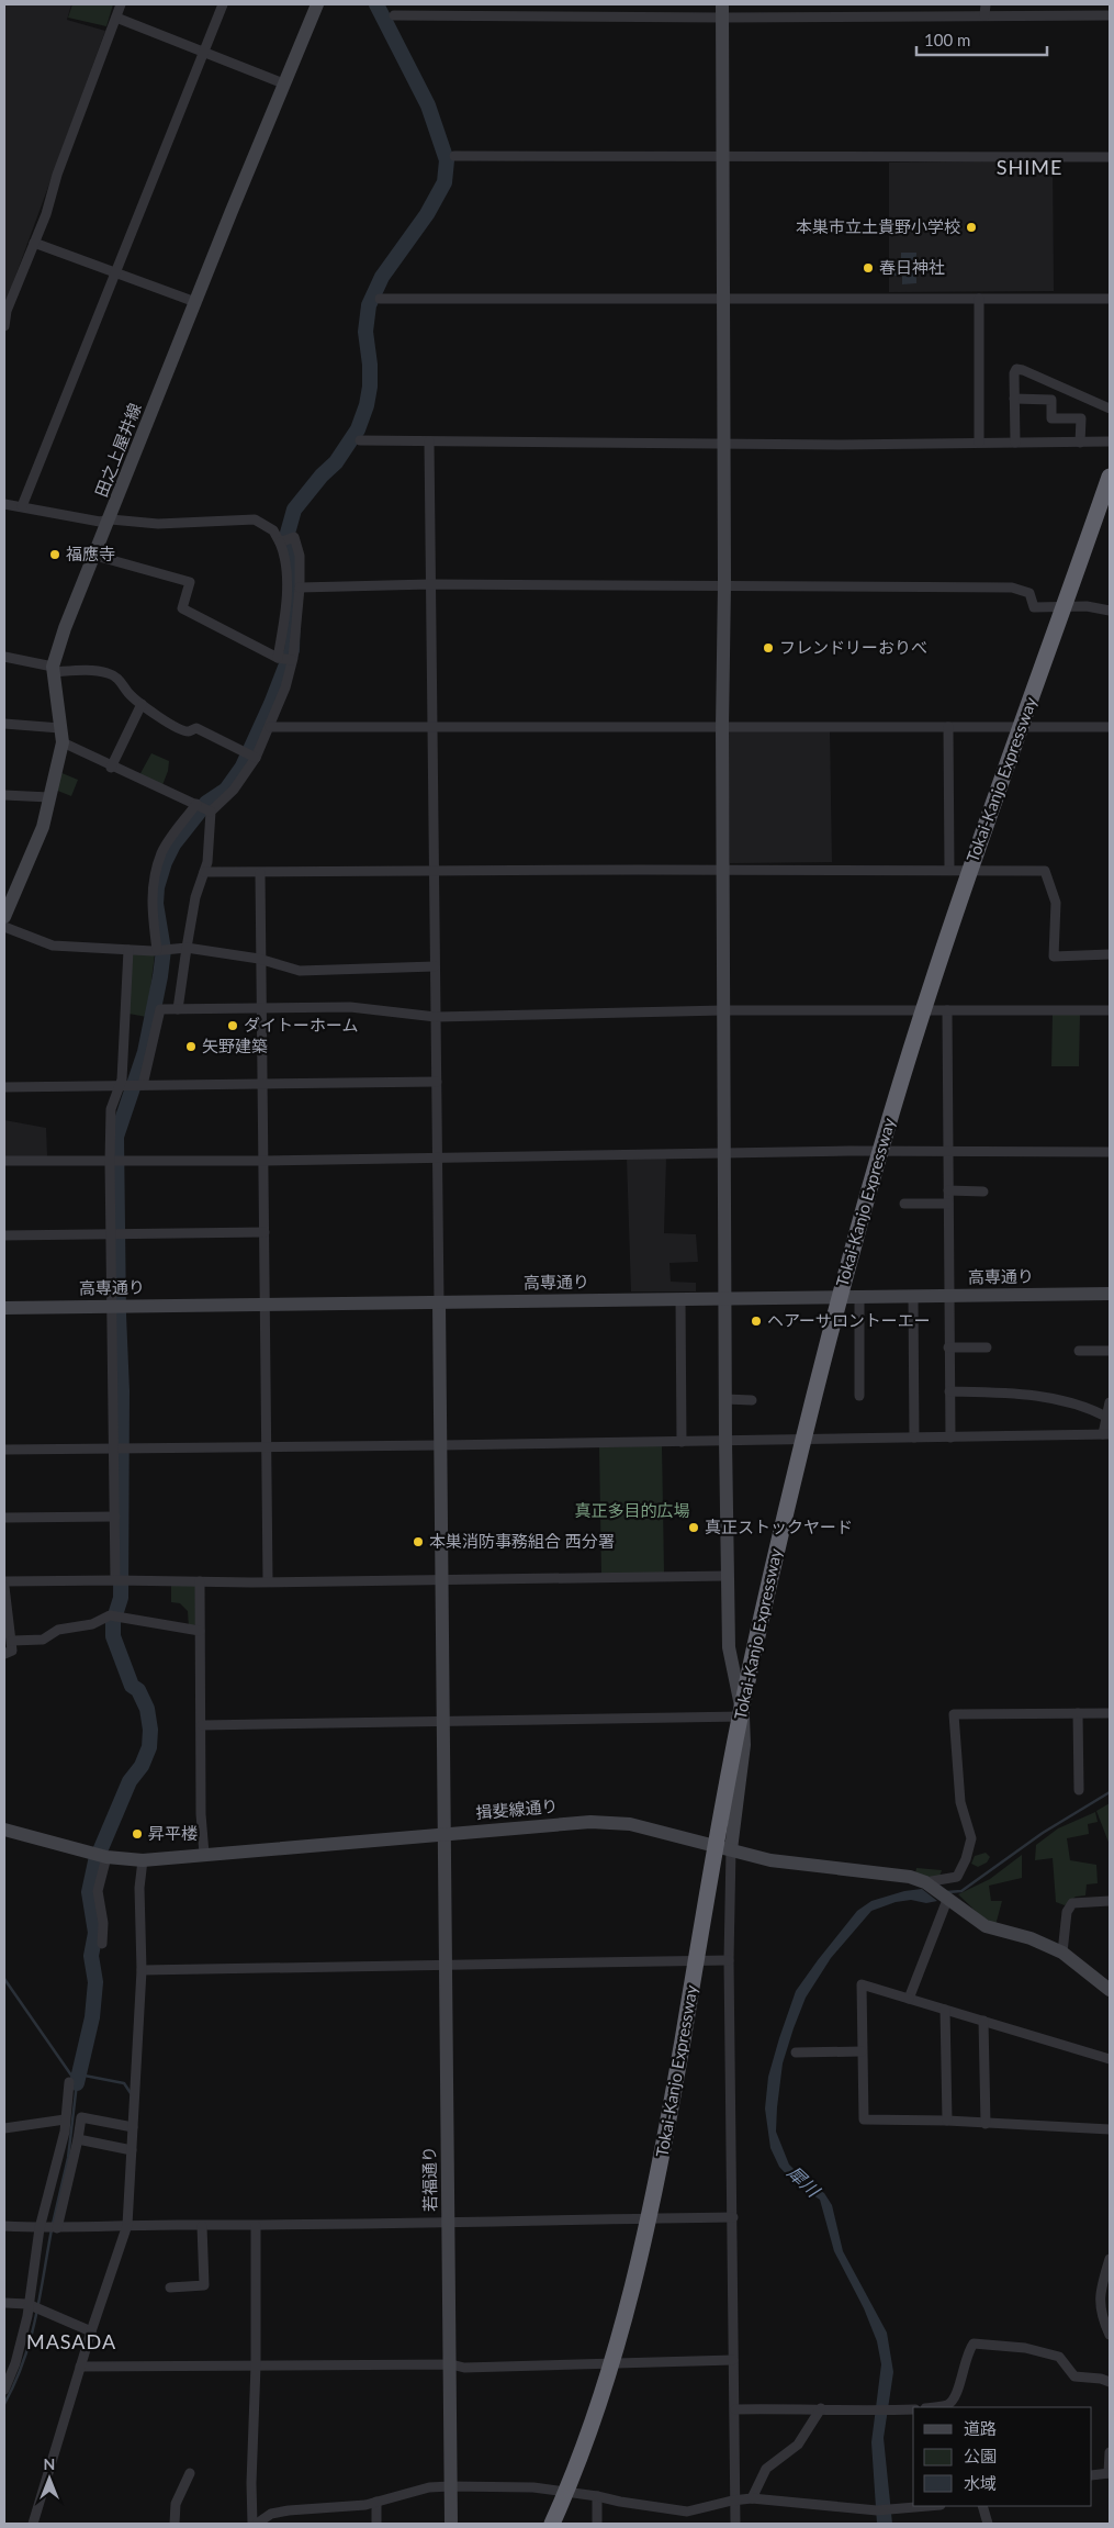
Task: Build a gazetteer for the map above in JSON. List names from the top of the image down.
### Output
{
  "streets": {
    "highway": ["Tokai-Kanjo Expressway"],
    "street": [
      "田之上屋井線",
      "高専通り",
      "揖斐線通り",
      "若福通り"
    ]
  },
  "crossings": [
    ["高専通り", "若福通り"],
    ["揖斐線通り", "若福通り"]
  ],
  "districts": ["SHIME", "MASADA"],
  "water": ["犀川"],
  "parks": ["真正多目的広場"],
  "places": [
    "本巣市立土貴野小学校",
    "春日神社",
    "福應寺",
    "フレンドリーおりべ",
    "ダイトーホーム",
    "矢野建築",
    "ヘアーサロントーエー",
    "真正ストックヤード",
    "本巣消防事務組合 西分署",
    "昇平楼"
  ],
  "legend": ["道路", "公園", "水域"],
  "scale_bar": "100 m",
  "north": "top"
}
